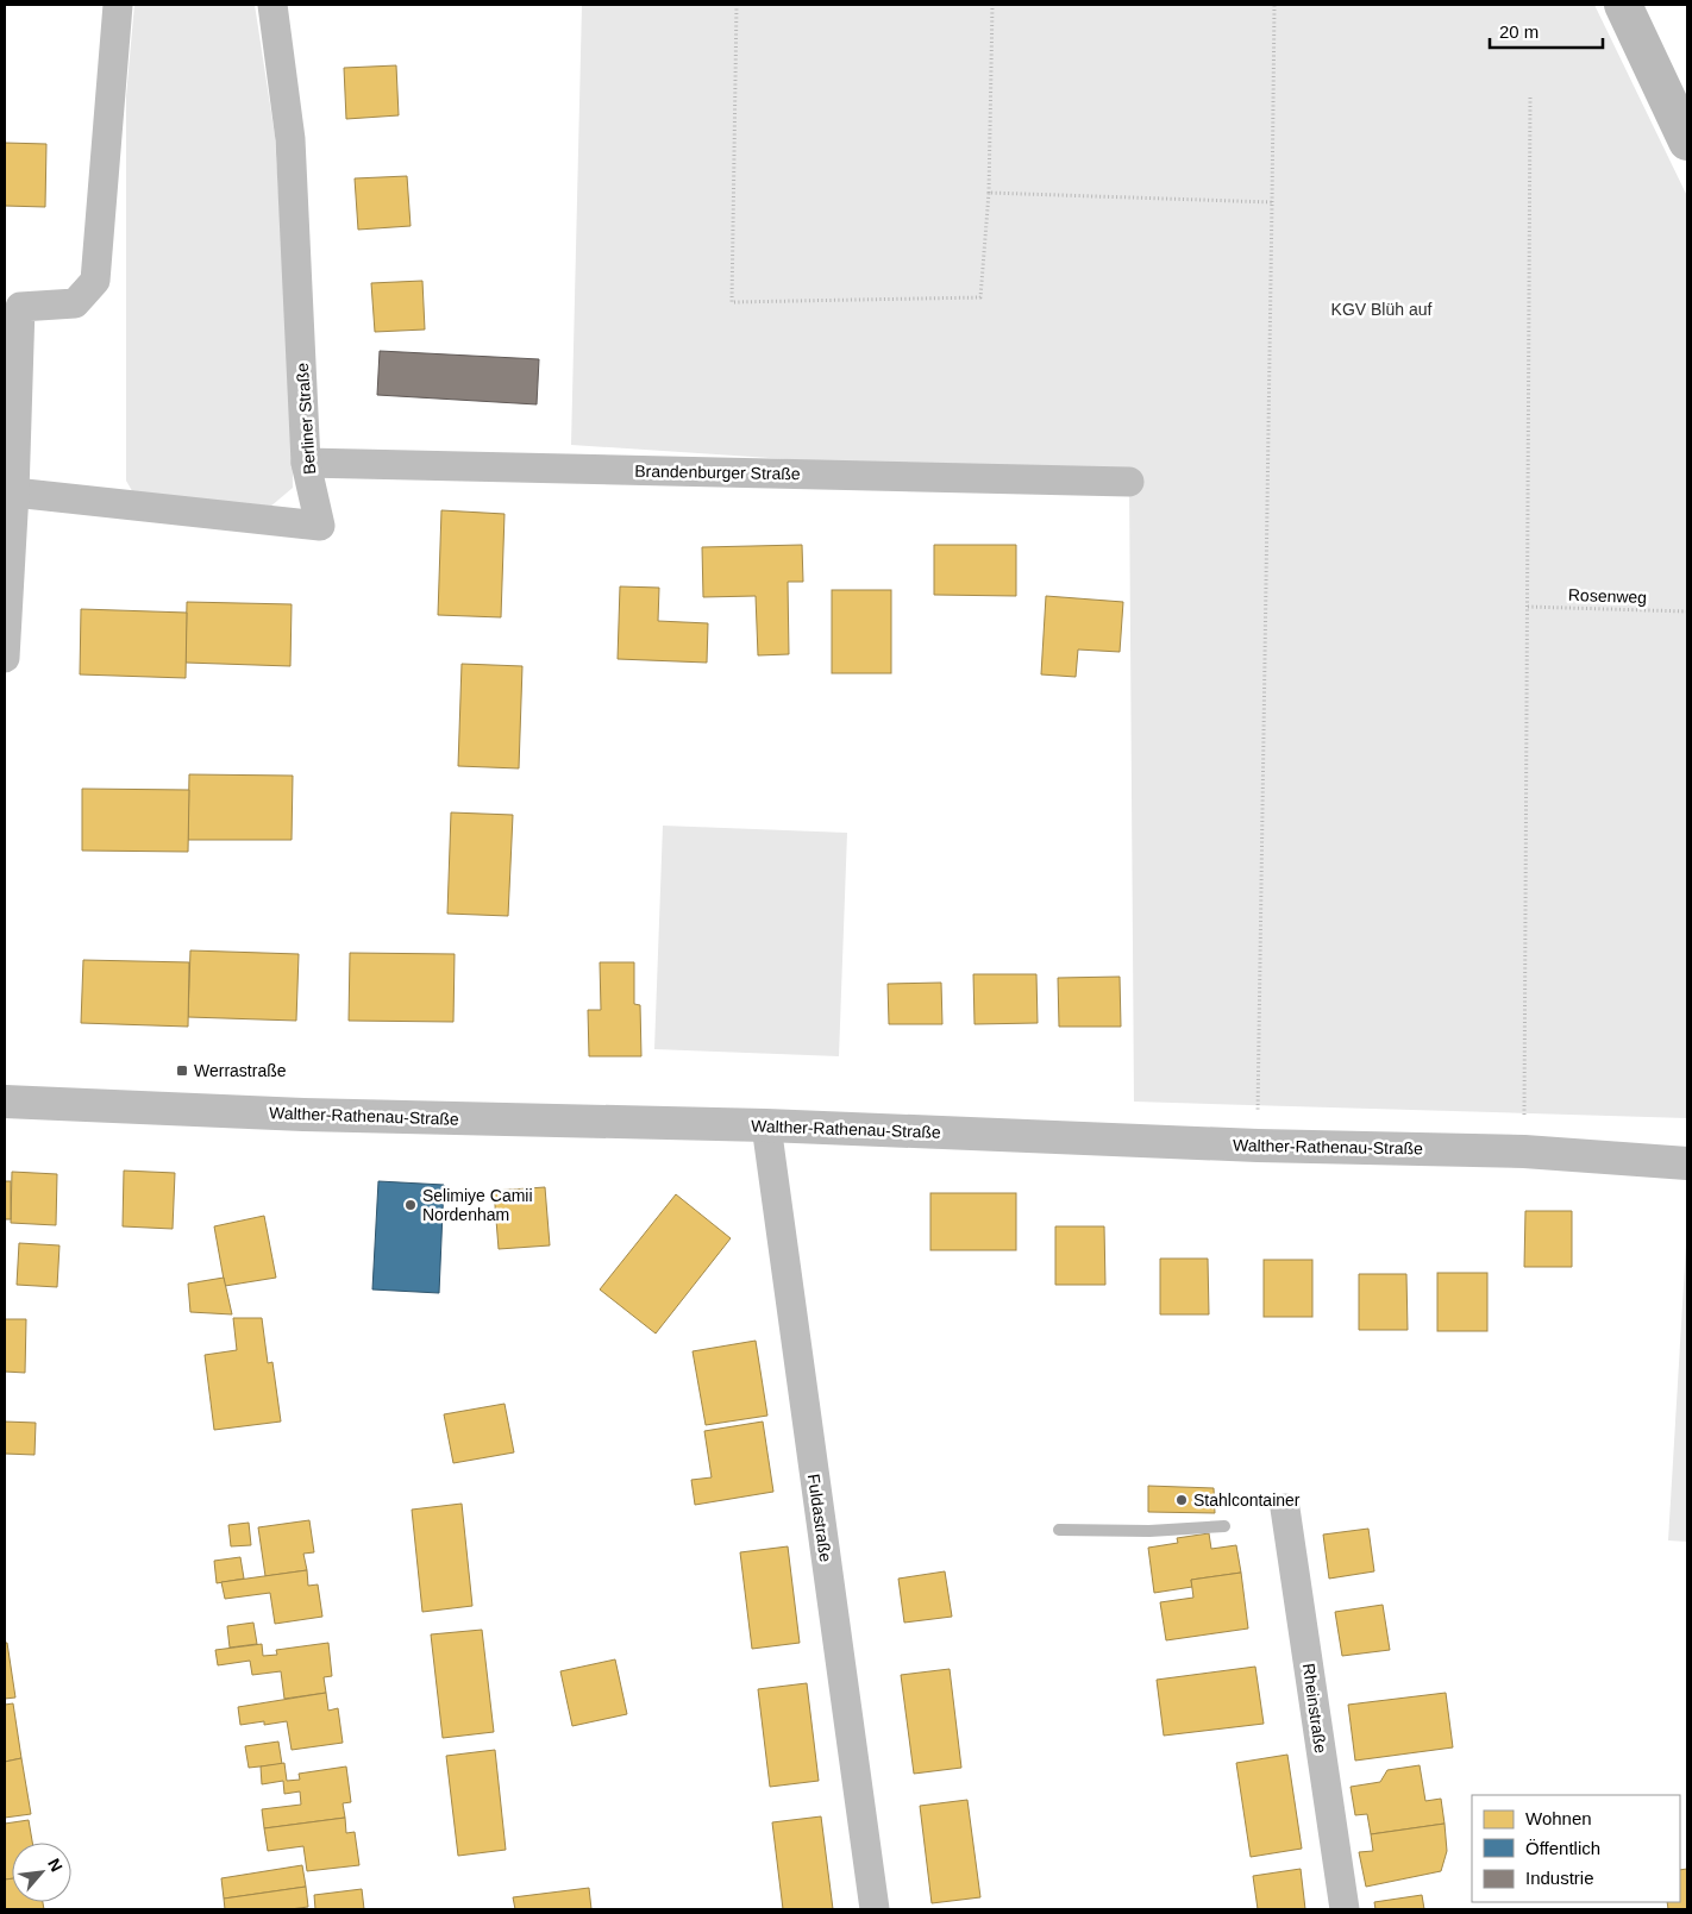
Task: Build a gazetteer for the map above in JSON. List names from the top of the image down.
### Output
{
  "streets": {
    "street": [
      "Berliner Straße",
      "Brandenburger Straße",
      "Walther-Rathenau-Straße",
      "Fuldastraße",
      "Rheinstraße"
    ],
    "path": ["Rosenweg"]
  },
  "crossings": [
    ["Berliner Straße", "Brandenburger Straße"],
    ["Walther-Rathenau-Straße", "Fuldastraße"]
  ],
  "parks": ["KGV Blüh auf"],
  "places": {
    "transit": ["Werrastraße"],
    "other": ["Selimiye Camii Nordenham", "Stahlcontainer"]
  },
  "legend": ["Wohnen", "Öffentlich", "Industrie"],
  "scale_bar": "20 m",
  "north": "top right"
}
